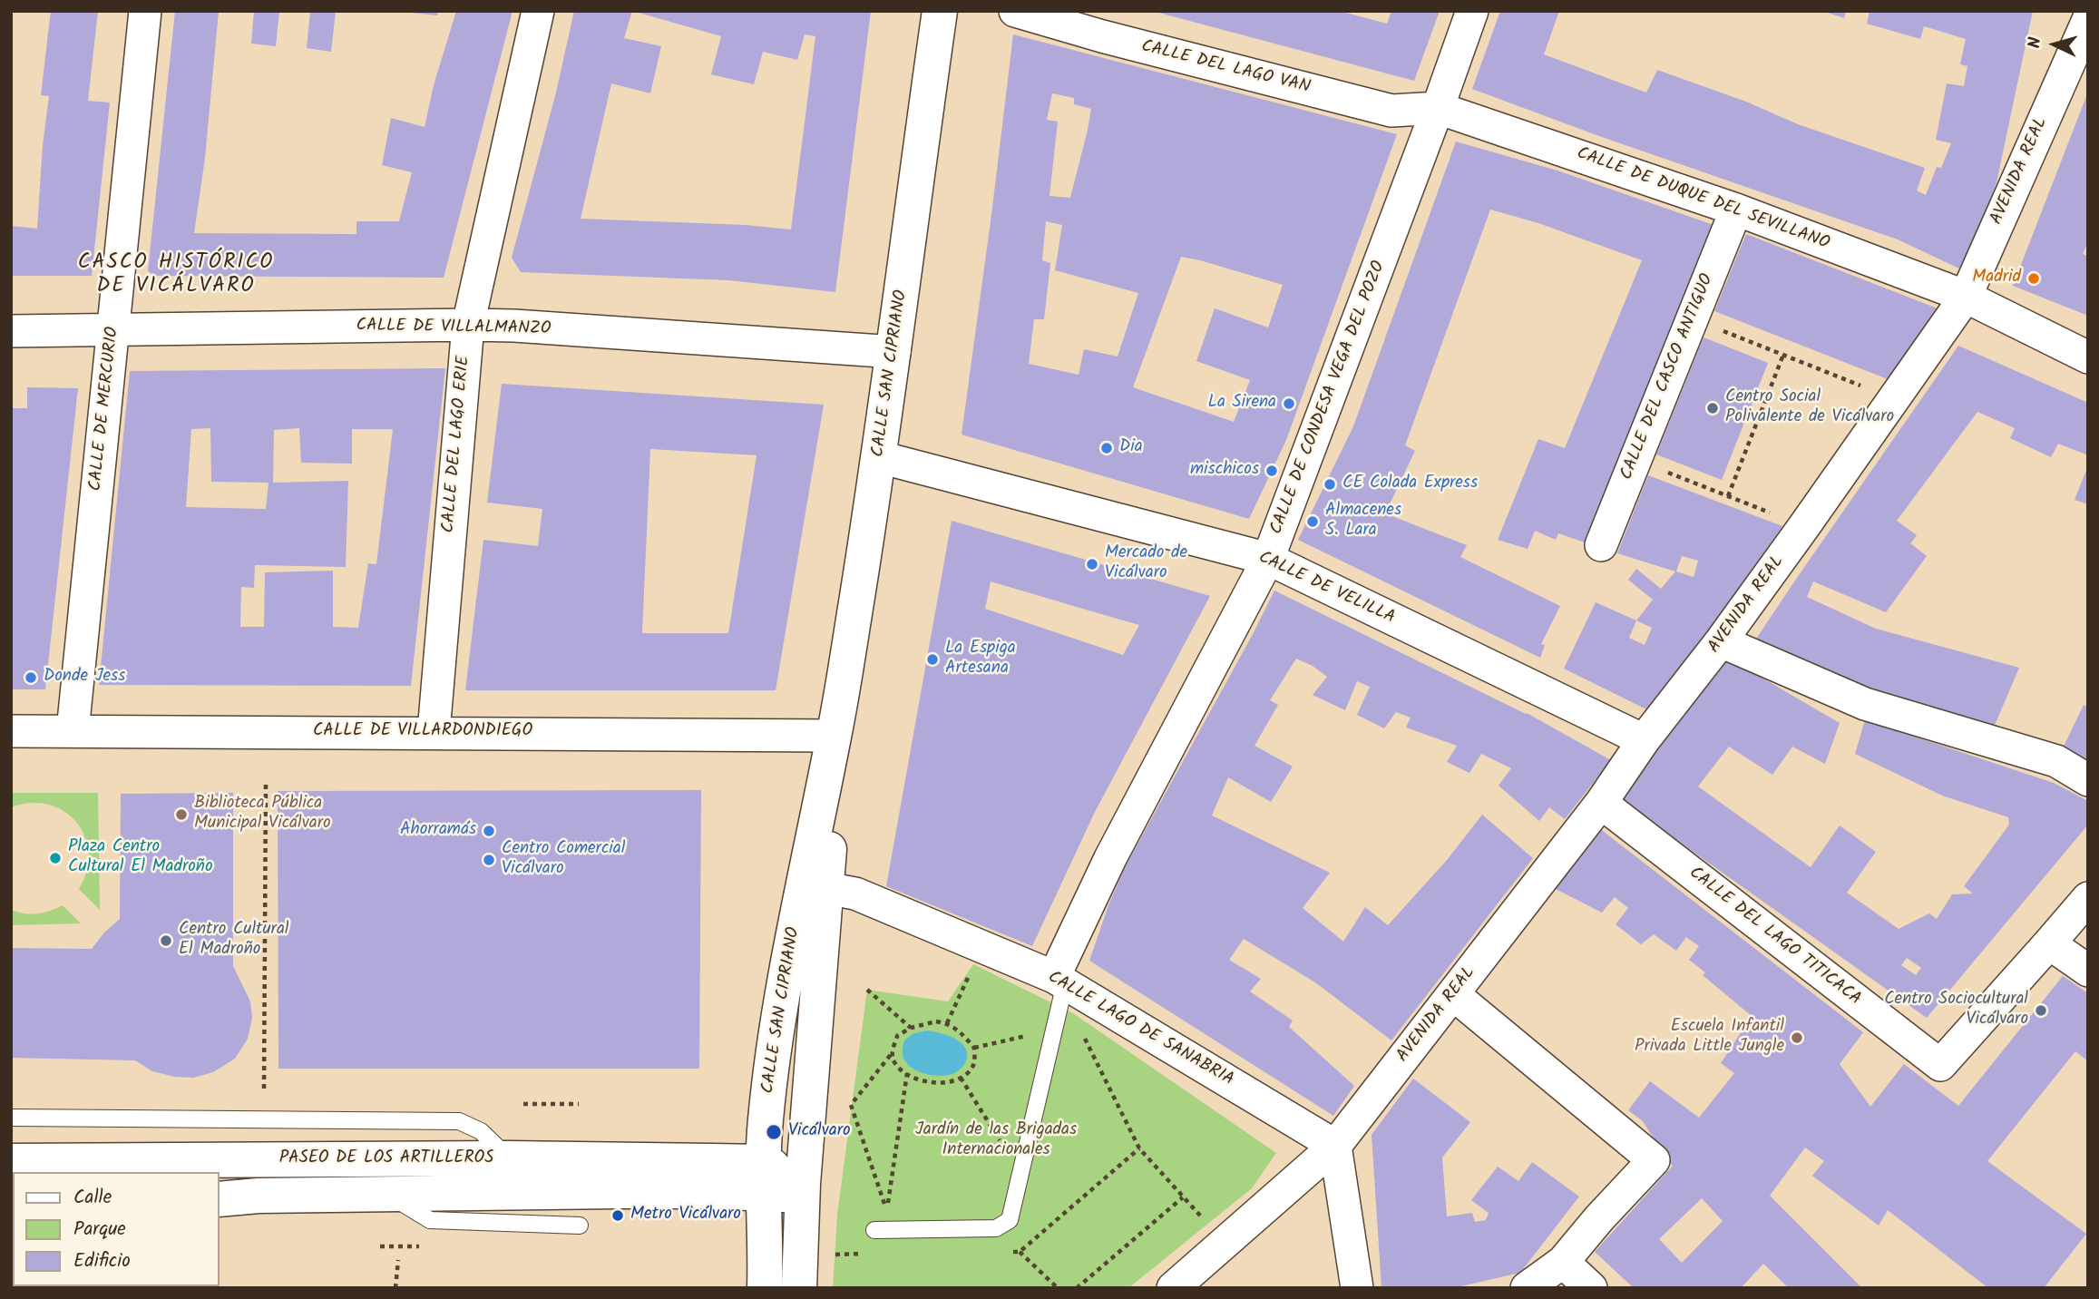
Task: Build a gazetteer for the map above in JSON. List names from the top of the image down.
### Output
{
  "streets": {
    "street": [
      "CALLE DEL LAGO VAN",
      "AVENIDA REAL",
      "CALLE DE DUQUE DEL SEVILLANO",
      "CALLE DE VILLALMANZO",
      "CALLE SAN CIPRIANO",
      "CALLE DEL CASCO ANTIGUO",
      "CALLE DE CONDESA VEGA DEL POZO",
      "CALLE DE MERCURIO",
      "CALLE DEL LAGO ERIE",
      "CALLE DE VELILLA",
      "CALLE DE VILLARDONDIEGO",
      "CALLE DEL LAGO TITICACA",
      "CALLE LAGO DE SANABRIA",
      "PASEO DE LOS ARTILLEROS"
    ]
  },
  "crossings": [
    ["CALLE DEL LAGO VAN", "CALLE DE DUQUE DEL SEVILLANO"],
    ["CALLE DEL LAGO VAN", "CALLE DE CONDESA VEGA DEL POZO"],
    ["AVENIDA REAL", "CALLE DE DUQUE DEL SEVILLANO"],
    ["AVENIDA REAL", "CALLE DE VELILLA"],
    ["AVENIDA REAL", "CALLE DEL LAGO TITICACA"],
    ["AVENIDA REAL", "CALLE LAGO DE SANABRIA"],
    ["CALLE DE DUQUE DEL SEVILLANO", "CALLE DEL CASCO ANTIGUO"],
    ["CALLE DE DUQUE DEL SEVILLANO", "CALLE DE CONDESA VEGA DEL POZO"],
    ["CALLE DE VILLALMANZO", "CALLE SAN CIPRIANO"],
    ["CALLE DE VILLALMANZO", "CALLE DE MERCURIO"],
    ["CALLE DE VILLALMANZO", "CALLE DEL LAGO ERIE"],
    ["CALLE SAN CIPRIANO", "CALLE DE VELILLA"],
    ["CALLE SAN CIPRIANO", "CALLE DE VILLARDONDIEGO"],
    ["CALLE SAN CIPRIANO", "CALLE LAGO DE SANABRIA"],
    ["CALLE SAN CIPRIANO", "PASEO DE LOS ARTILLEROS"],
    ["CALLE DE CONDESA VEGA DEL POZO", "CALLE DE VELILLA"],
    ["CALLE DE CONDESA VEGA DEL POZO", "CALLE LAGO DE SANABRIA"],
    ["CALLE DE MERCURIO", "CALLE DE VILLARDONDIEGO"],
    ["CALLE DEL LAGO ERIE", "CALLE DE VILLARDONDIEGO"]
  ],
  "districts": ["CASCO HISTÓRICO DE VICÁLVARO"],
  "parks": ["Jardín de las Brigadas Internacionales"],
  "places": [
    "Madrid",
    "La Sirena",
    "Centro Social Polivalente de Vicálvaro",
    "Dia",
    "mischicos",
    "CE Colada Express",
    "Almacenes S. Lara",
    "Mercado de Vicálvaro",
    "La Espiga Artesana",
    "Donde Jess",
    "Biblioteca Pública Municipal Vicálvaro",
    "Ahorramás",
    "Plaza Centro Cultural El Madroño",
    "Centro Comercial Vicálvaro",
    "Centro Cultural El Madroño",
    "Centro Sociocultural Vicálvaro",
    "Escuela Infantil Privada Little Jungle",
    "Vicálvaro",
    "Metro Vicálvaro"
  ],
  "legend": ["Calle", "Parque", "Edificio"],
  "north": "left"
}
